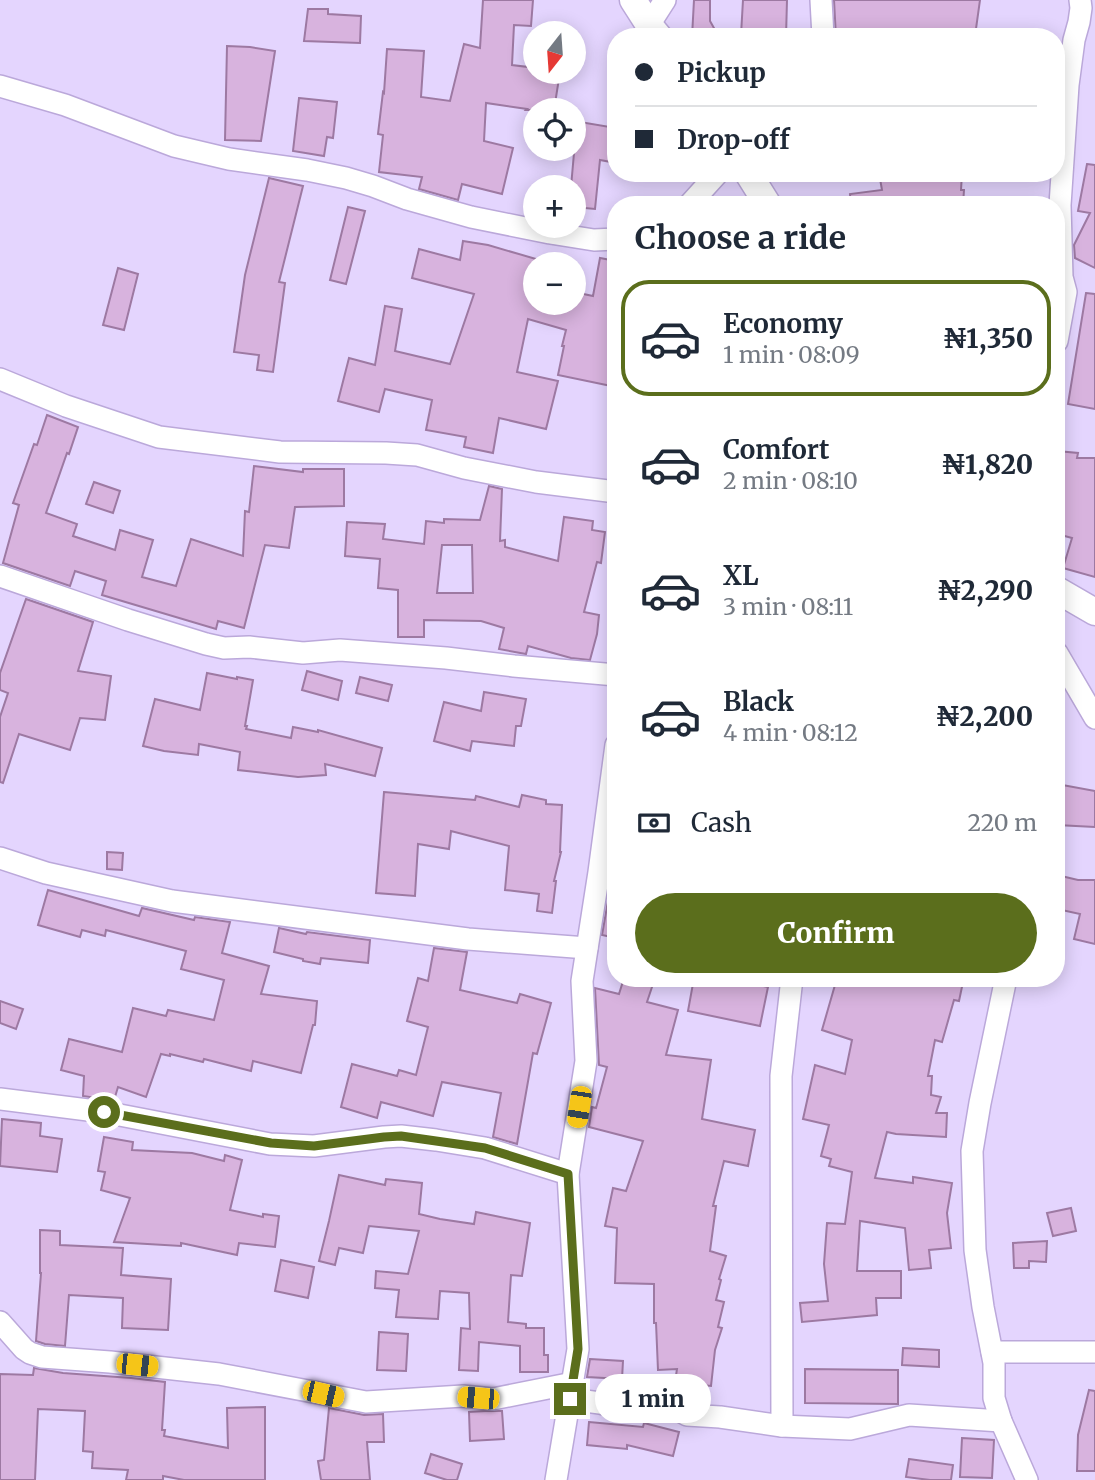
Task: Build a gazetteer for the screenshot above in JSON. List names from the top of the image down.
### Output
{
  "north": "bottom",
  "page": {
    "map_buttons": ["+", "−"],
    "banner": ["Pickup", "Drop-off"],
    "heading": "Choose a ride",
    "list": [
      {
        "name": "Economy",
        "note": "1 min · 08:09",
        "value": "₦1,350"
      },
      {
        "name": "Comfort",
        "note": "2 min · 08:10",
        "value": "₦1,820"
      },
      {
        "name": "XL",
        "note": "3 min · 08:11",
        "value": "₦2,290"
      },
      {
        "name": "Black",
        "note": "4 min · 08:12",
        "value": "₦2,200"
      }
    ],
    "pay": ["Cash", "220 m"],
    "buttons": "Confirm",
    "bubble": "1 min"
  }
}
